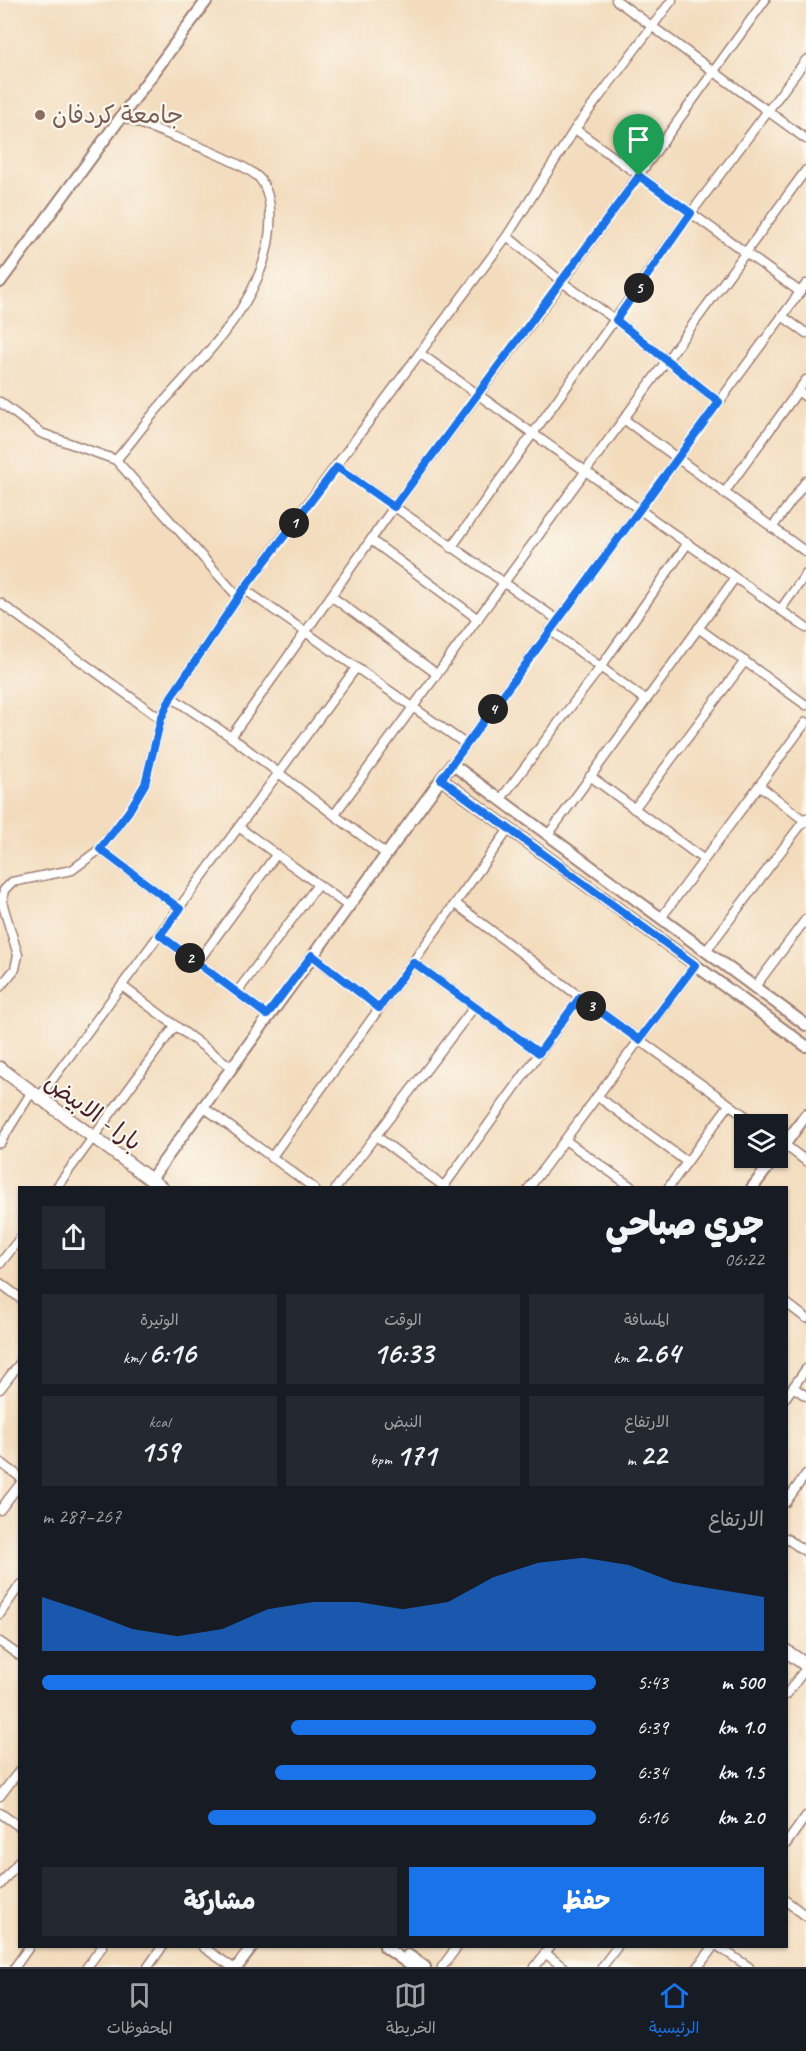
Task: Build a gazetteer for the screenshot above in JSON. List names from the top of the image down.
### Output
{
  "streets": {
    "main road": ["بارا - الابيض"]
  },
  "places": ["جامعة كردفان"],
  "page": {
    "pins": [
      "5",
      "1",
      "4",
      "2",
      "3"
    ],
    "heading": ["جري صباحي", "06:22"],
    "stats": [
      ["المسافة", "2.64 km"],
      ["الوقت", "16:33"],
      ["الوتيرة", "6:16 /km"],
      ["الارتفاع", "22 m"],
      ["النبض", "171 bpm"],
      ["kcal", "159"]
    ],
    "chart": ["الارتفاع", "267–287 m"],
    "list": [
      {
        "name": "500 m",
        "note": "5:43"
      },
      {
        "name": "1.0 km",
        "note": "6:39"
      },
      {
        "name": "1.5 km",
        "note": "6:34"
      },
      {
        "name": "2.0 km",
        "note": "6:16"
      }
    ],
    "buttons": ["حفظ", "مشاركة"],
    "tabs": ["الرئيسية", "الخريطة", "المحفوظات"]
  }
}
